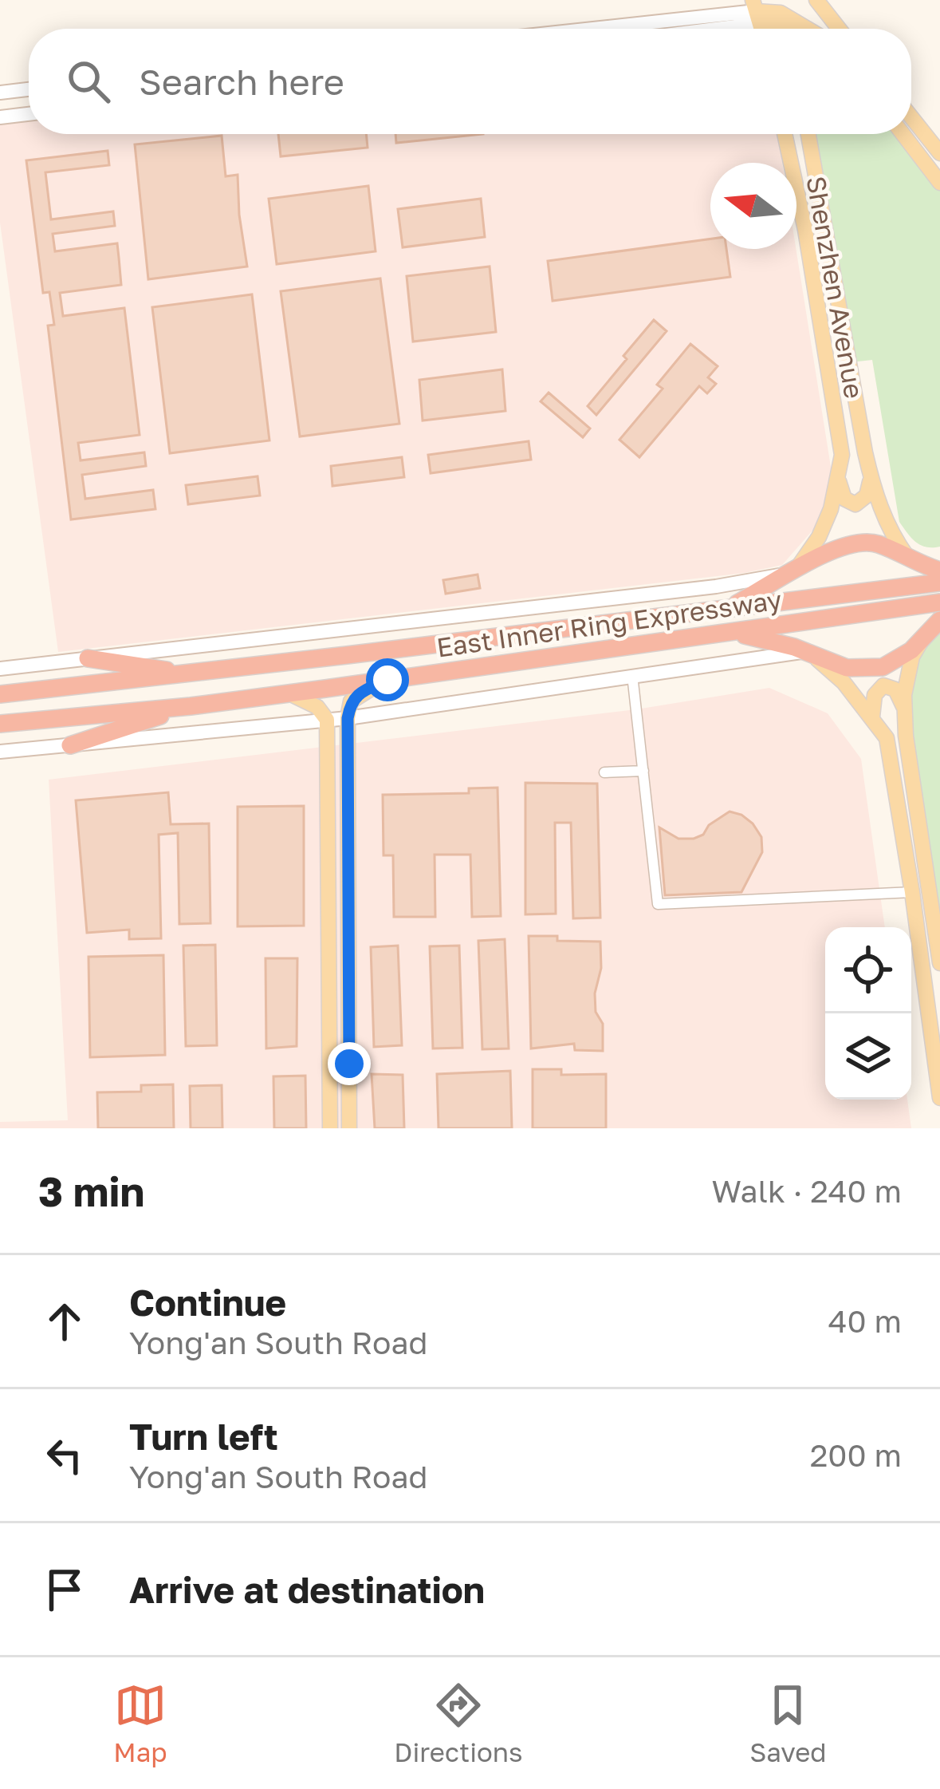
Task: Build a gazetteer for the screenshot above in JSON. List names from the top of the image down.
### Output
{
  "streets": {
    "highway": ["East Inner Ring Expressway"],
    "main road": ["Shenzhen Avenue"]
  },
  "north": "left",
  "page": {
    "search": "Search here",
    "heading": ["3 min", "Walk · 240 m"],
    "list": [
      ["Continue", "Yong'an South Road", "40 m"],
      ["Turn left", "Yong'an South Road", "200 m"],
      "Arrive at destination"
    ],
    "nav": ["Map", "Directions", "Saved"]
  }
}
